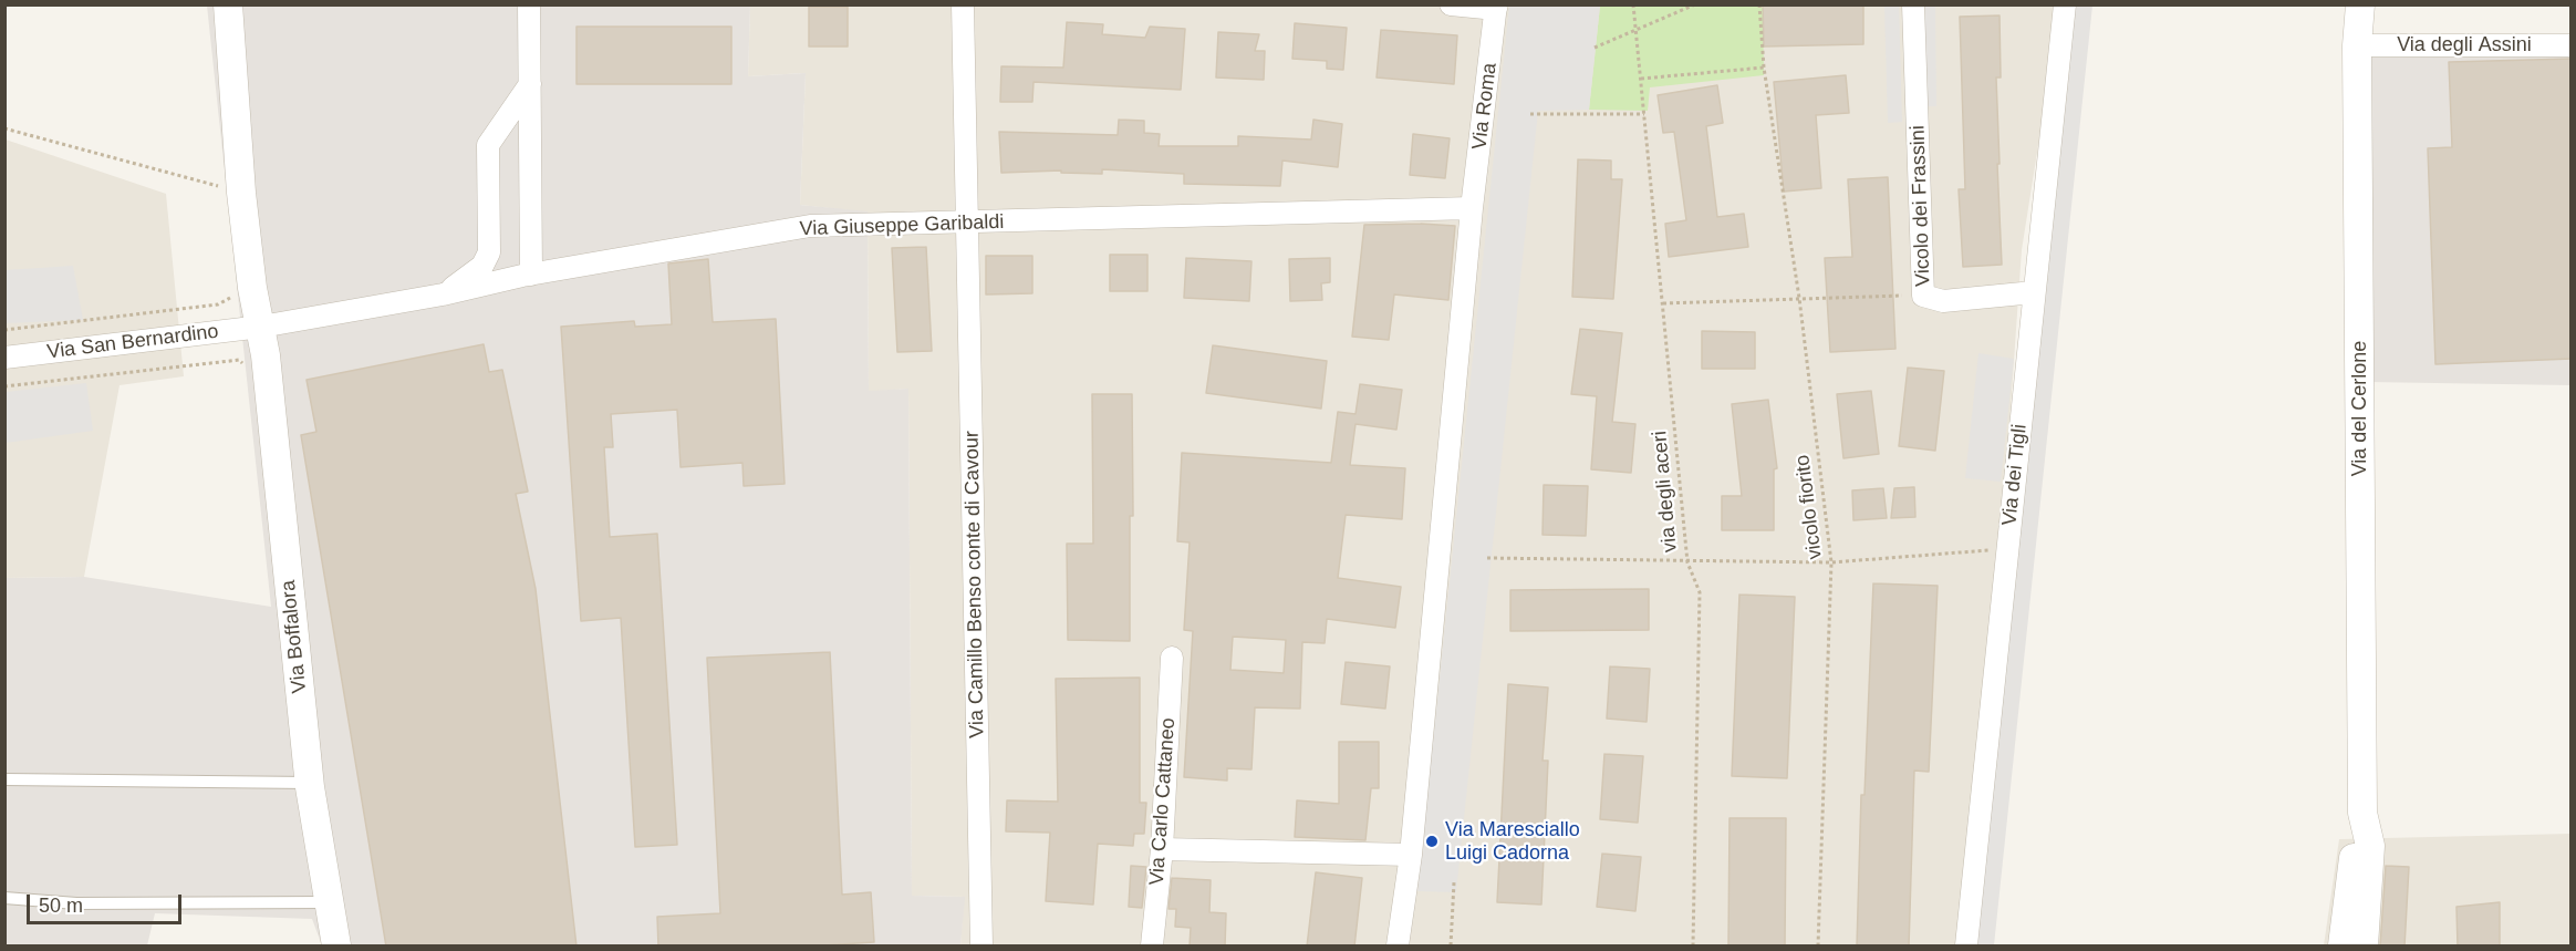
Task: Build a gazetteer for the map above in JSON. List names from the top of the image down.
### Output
{
  "streets": {
    "street": [
      "Via degli Assini",
      "Via Roma",
      "Vicolo dei Frassini",
      "Via Giuseppe Garibaldi",
      "Via San Bernardino",
      "Via del Cerlone",
      "Via dei Tigli",
      "Via Camillo Benso conte di Cavour",
      "Via Boffalora",
      "Via Carlo Cattaneo"
    ],
    "path": ["via degli aceri", "vicolo fiorito"]
  },
  "crossings": [
    ["Via degli Assini", "Via del Cerlone"],
    ["Via Roma", "Via Giuseppe Garibaldi"],
    ["Vicolo dei Frassini", "Via dei Tigli"],
    ["Via Giuseppe Garibaldi", "Via San Bernardino"],
    ["Via Giuseppe Garibaldi", "Via Camillo Benso conte di Cavour"],
    ["Via Giuseppe Garibaldi", "Via Boffalora"],
    ["Via San Bernardino", "Via Boffalora"]
  ],
  "places": ["Via Maresciallo Luigi Cadorna"],
  "scale_bar": "50 m"
}
